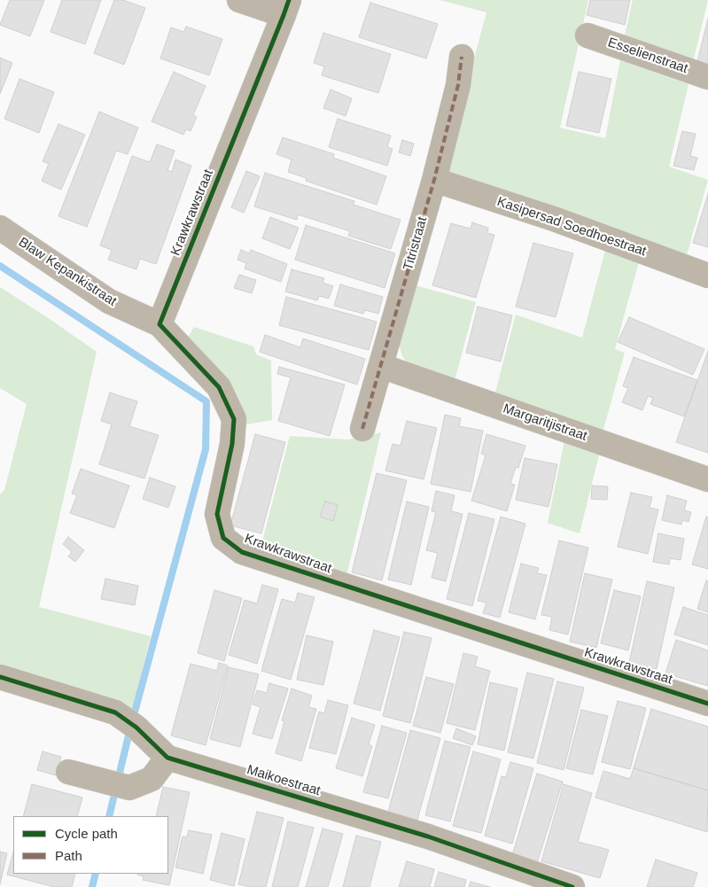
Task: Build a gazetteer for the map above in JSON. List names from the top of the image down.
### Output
{
  "streets": {
    "street": [
      "Esselienstraat",
      "Krawkrawstraat",
      "Kasipersad Soedhoestraat",
      "Titristraat",
      "Blaw Kepankistraat",
      "Margaritjistraat",
      "Maikoestraat"
    ]
  },
  "crossings": [
    ["Krawkrawstraat", "Blaw Kepankistraat"],
    ["Kasipersad Soedhoestraat", "Titristraat"],
    ["Titristraat", "Margaritjistraat"]
  ],
  "legend": ["Cycle path", "Path"]
}
